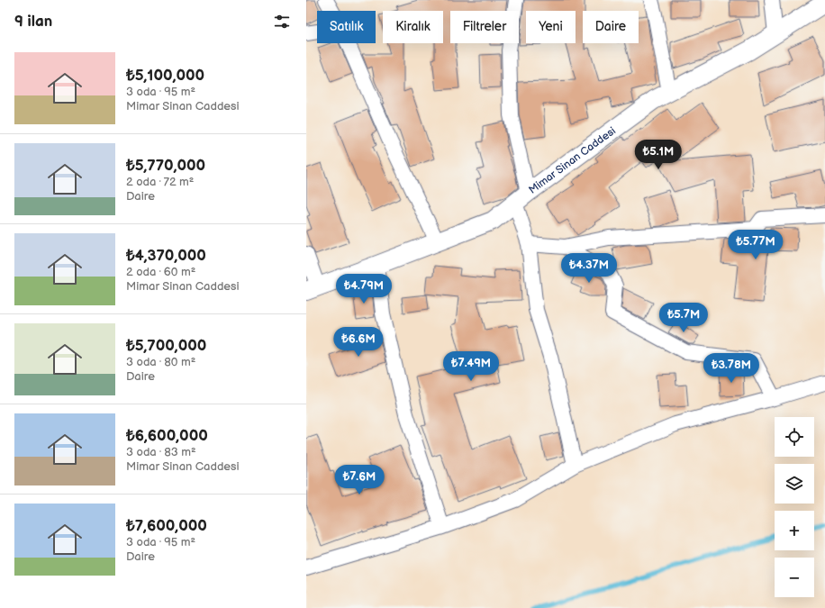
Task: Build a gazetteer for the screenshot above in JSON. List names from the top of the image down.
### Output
{
  "streets": {
    "street": ["Mimar Sinan Caddesi"]
  },
  "page": {
    "heading": "9 ilan",
    "chip": [
      "Satılık",
      "Kiralık",
      "Filtreler",
      "Yeni",
      "Daire"
    ],
    "list": [
      {
        "name": "₺5,100,000",
        "note": "3 oda · 95 m² · Mimar Sinan Caddesi"
      },
      {
        "name": "₺5,770,000",
        "note": "2 oda · 72 m² · Daire"
      },
      {
        "name": "₺4,370,000",
        "note": "2 oda · 60 m² · Mimar Sinan Caddesi"
      },
      {
        "name": "₺5,700,000",
        "note": "3 oda · 80 m² · Daire"
      },
      {
        "name": "₺6,600,000",
        "note": "3 oda · 83 m² · Mimar Sinan Caddesi"
      },
      {
        "name": "₺7,600,000",
        "note": "3 oda · 95 m² · Daire"
      }
    ],
    "price": [
      "₺5.1M",
      "₺5.77M",
      "₺4.37M",
      "₺4.79M",
      "₺5.7M",
      "₺6.6M",
      "₺7.49M",
      "₺3.78M",
      "₺7.6M"
    ],
    "map_buttons": ["+", "−"]
  }
}
